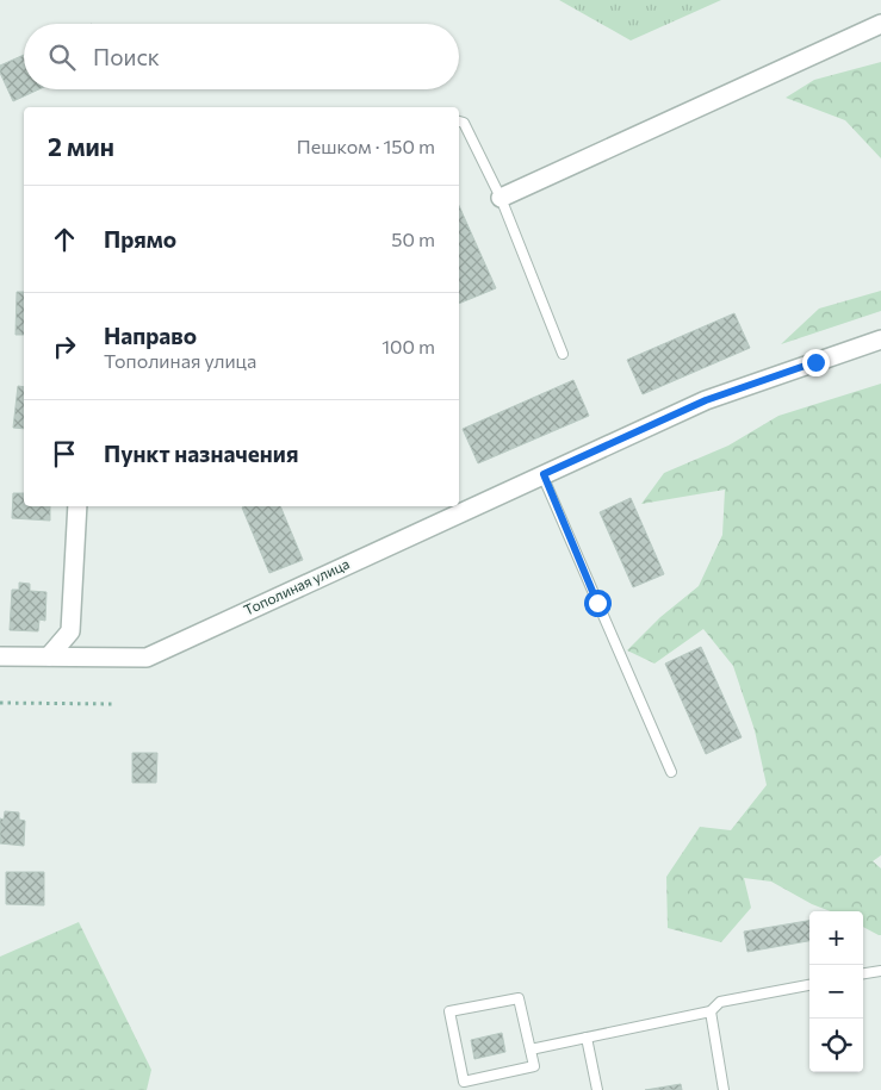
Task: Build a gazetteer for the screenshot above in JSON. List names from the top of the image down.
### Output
{
  "streets": {
    "street": ["Тополиная улица"]
  },
  "page": {
    "search": "Поиск",
    "heading": ["2 мин", "Пешком · 150 m"],
    "list": [
      ["Прямо", "50 m"],
      ["Направо", "Тополиная улица", "100 m"],
      "Пункт назначения"
    ],
    "map_buttons": ["+", "−"]
  }
}
